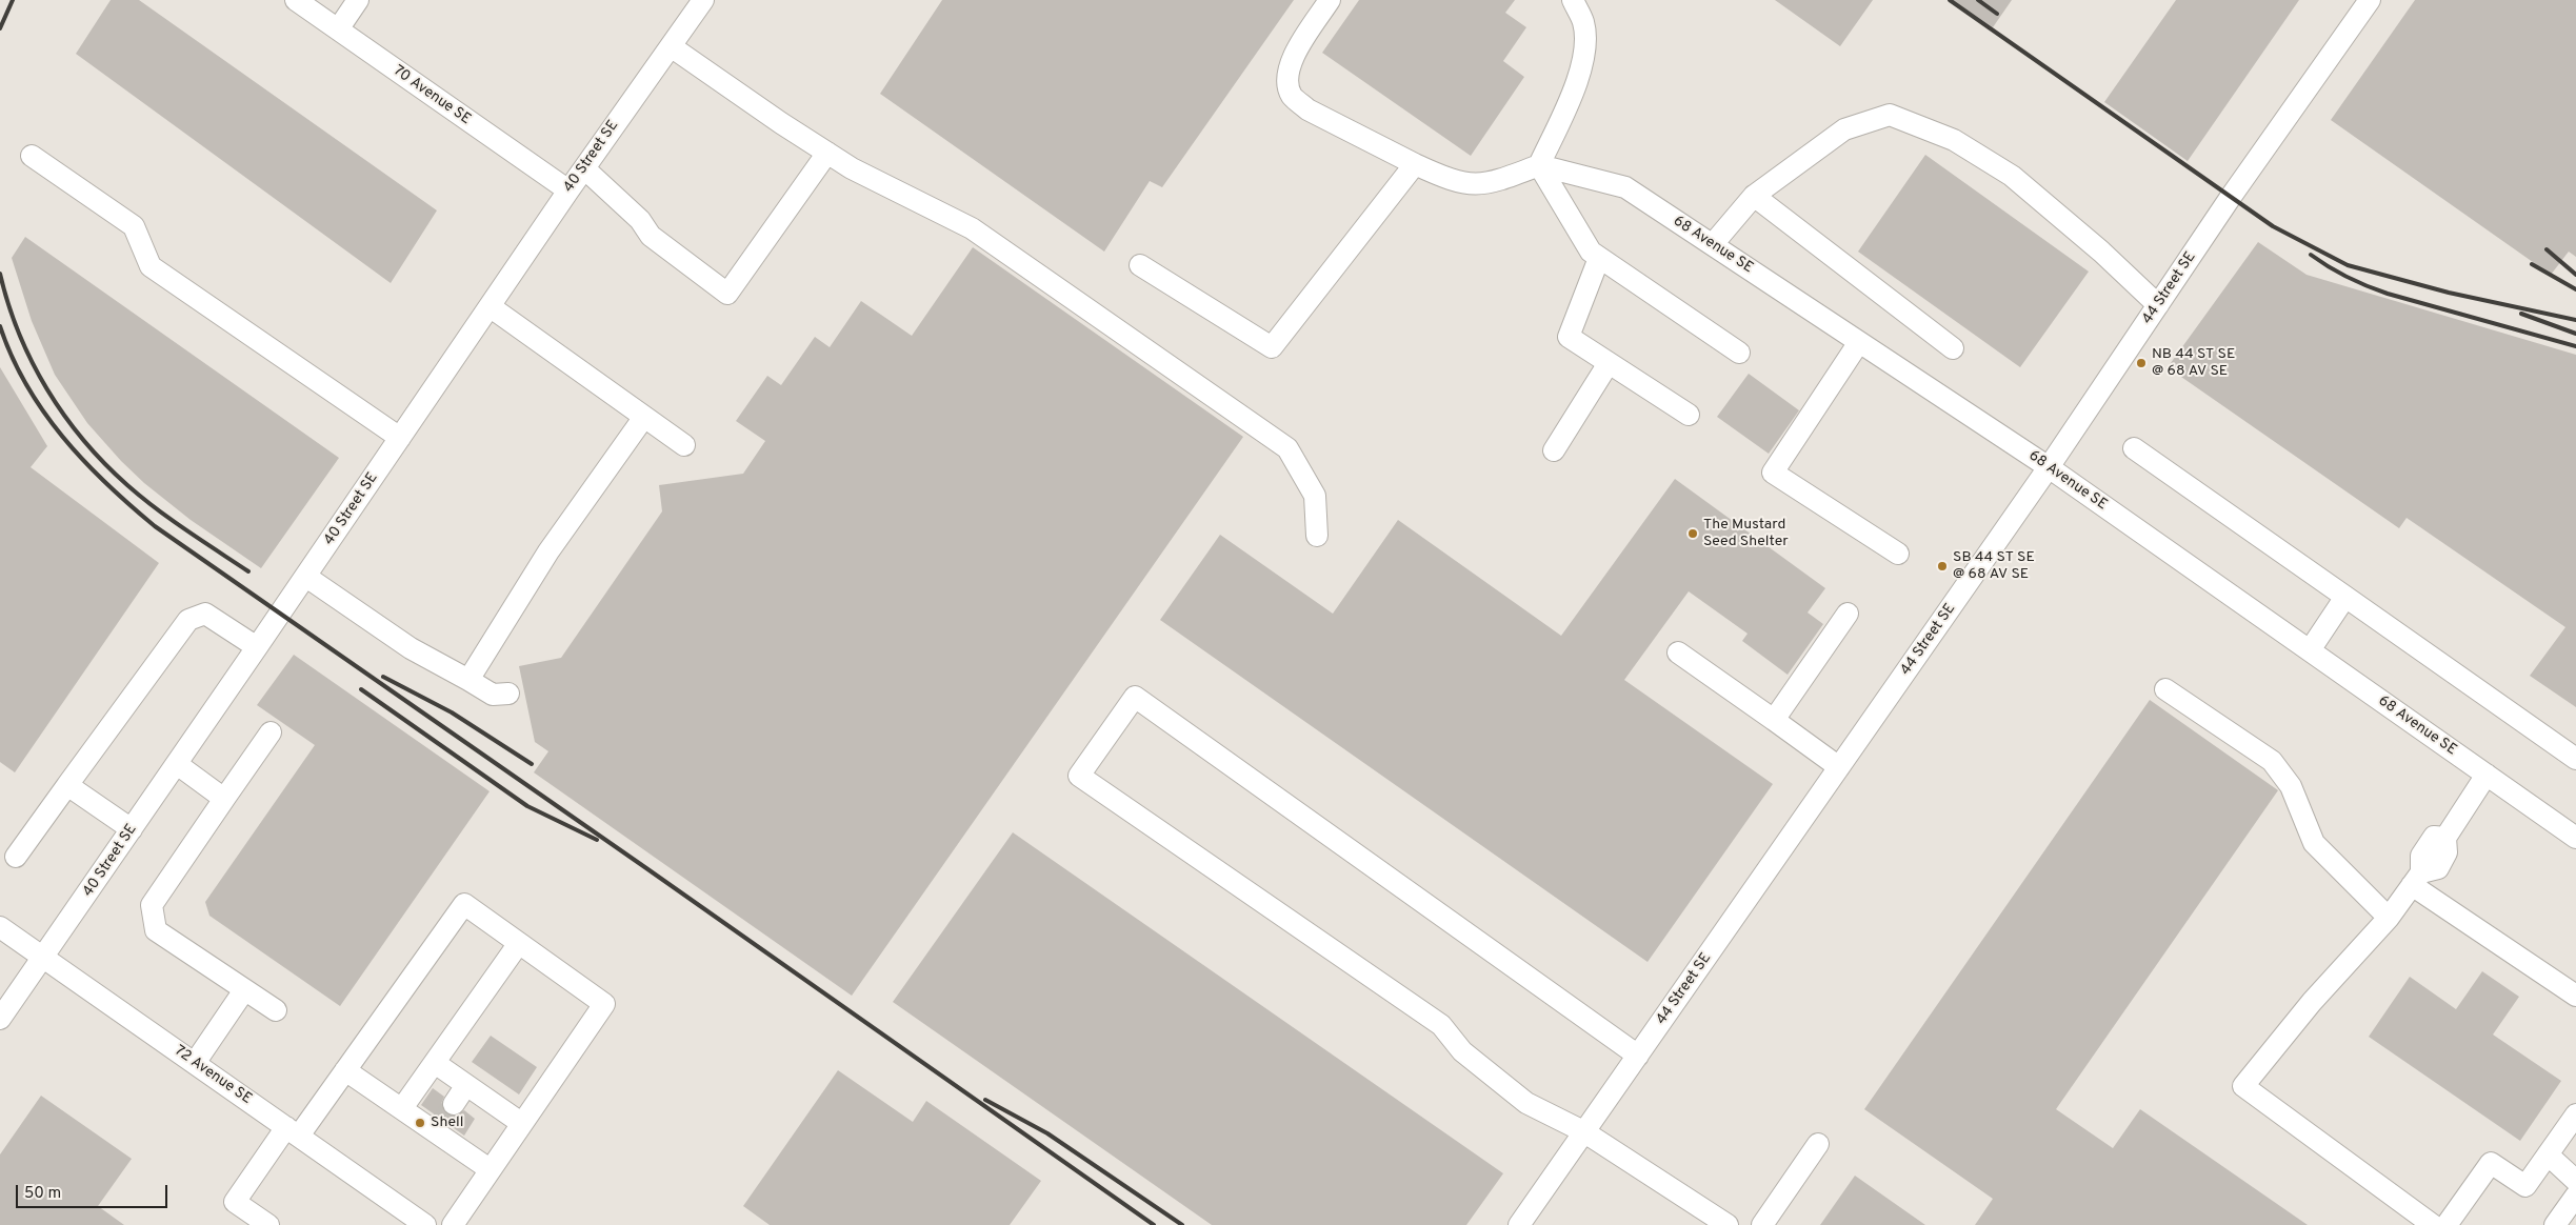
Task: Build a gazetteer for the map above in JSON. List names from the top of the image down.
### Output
{
  "streets": {
    "street": [
      "70 Avenue SE",
      "40 Street SE",
      "68 Avenue SE",
      "44 Street SE",
      "72 Avenue SE"
    ]
  },
  "crossings": [
    ["70 Avenue SE", "40 Street SE"],
    ["40 Street SE", "72 Avenue SE"],
    ["68 Avenue SE", "44 Street SE"]
  ],
  "places": [
    "NB 44 ST SE @ 68 AV SE",
    "The Mustard Seed Shelter",
    "SB 44 ST SE @ 68 AV SE",
    "Shell"
  ],
  "scale_bar": "50 m"
}
